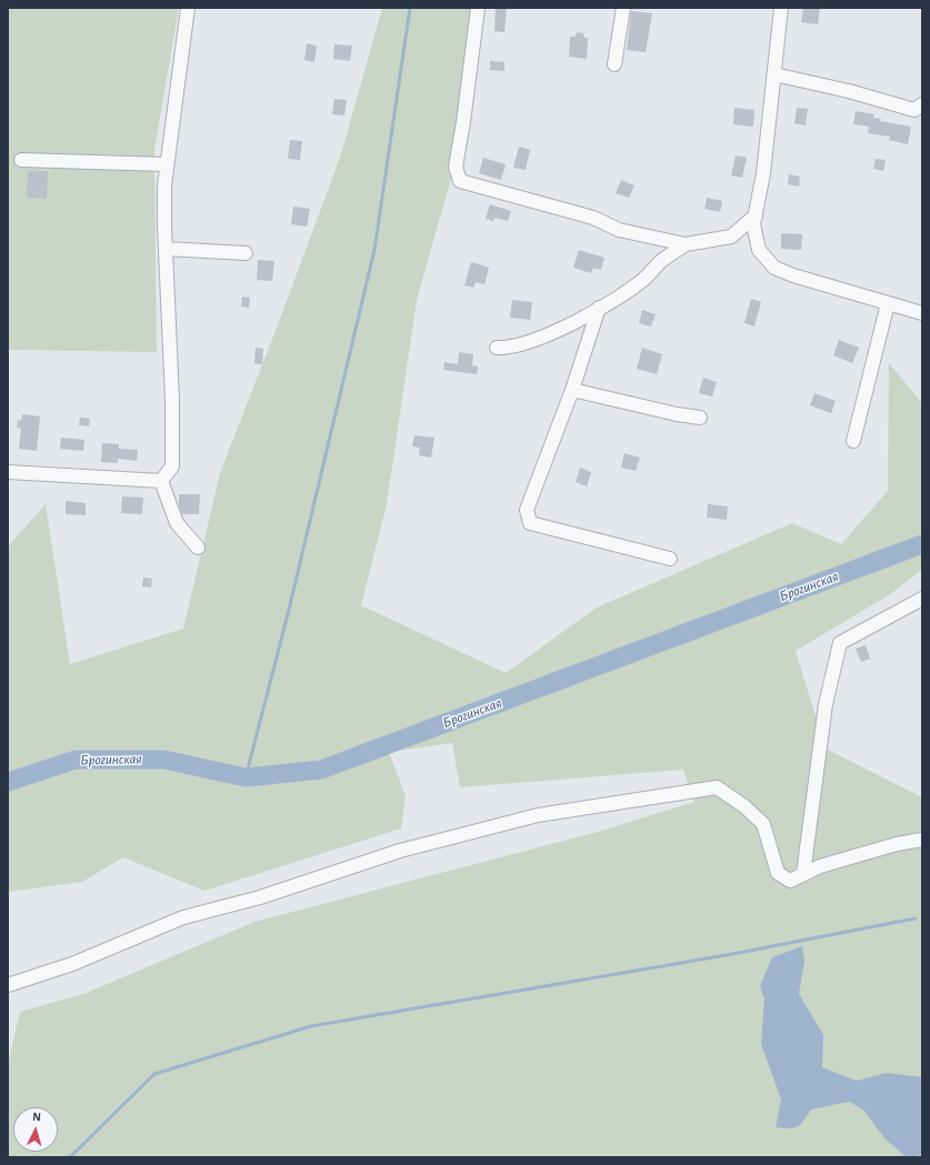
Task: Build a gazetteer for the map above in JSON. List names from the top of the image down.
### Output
{
  "water": ["Брогинская"],
  "north": "top"
}
